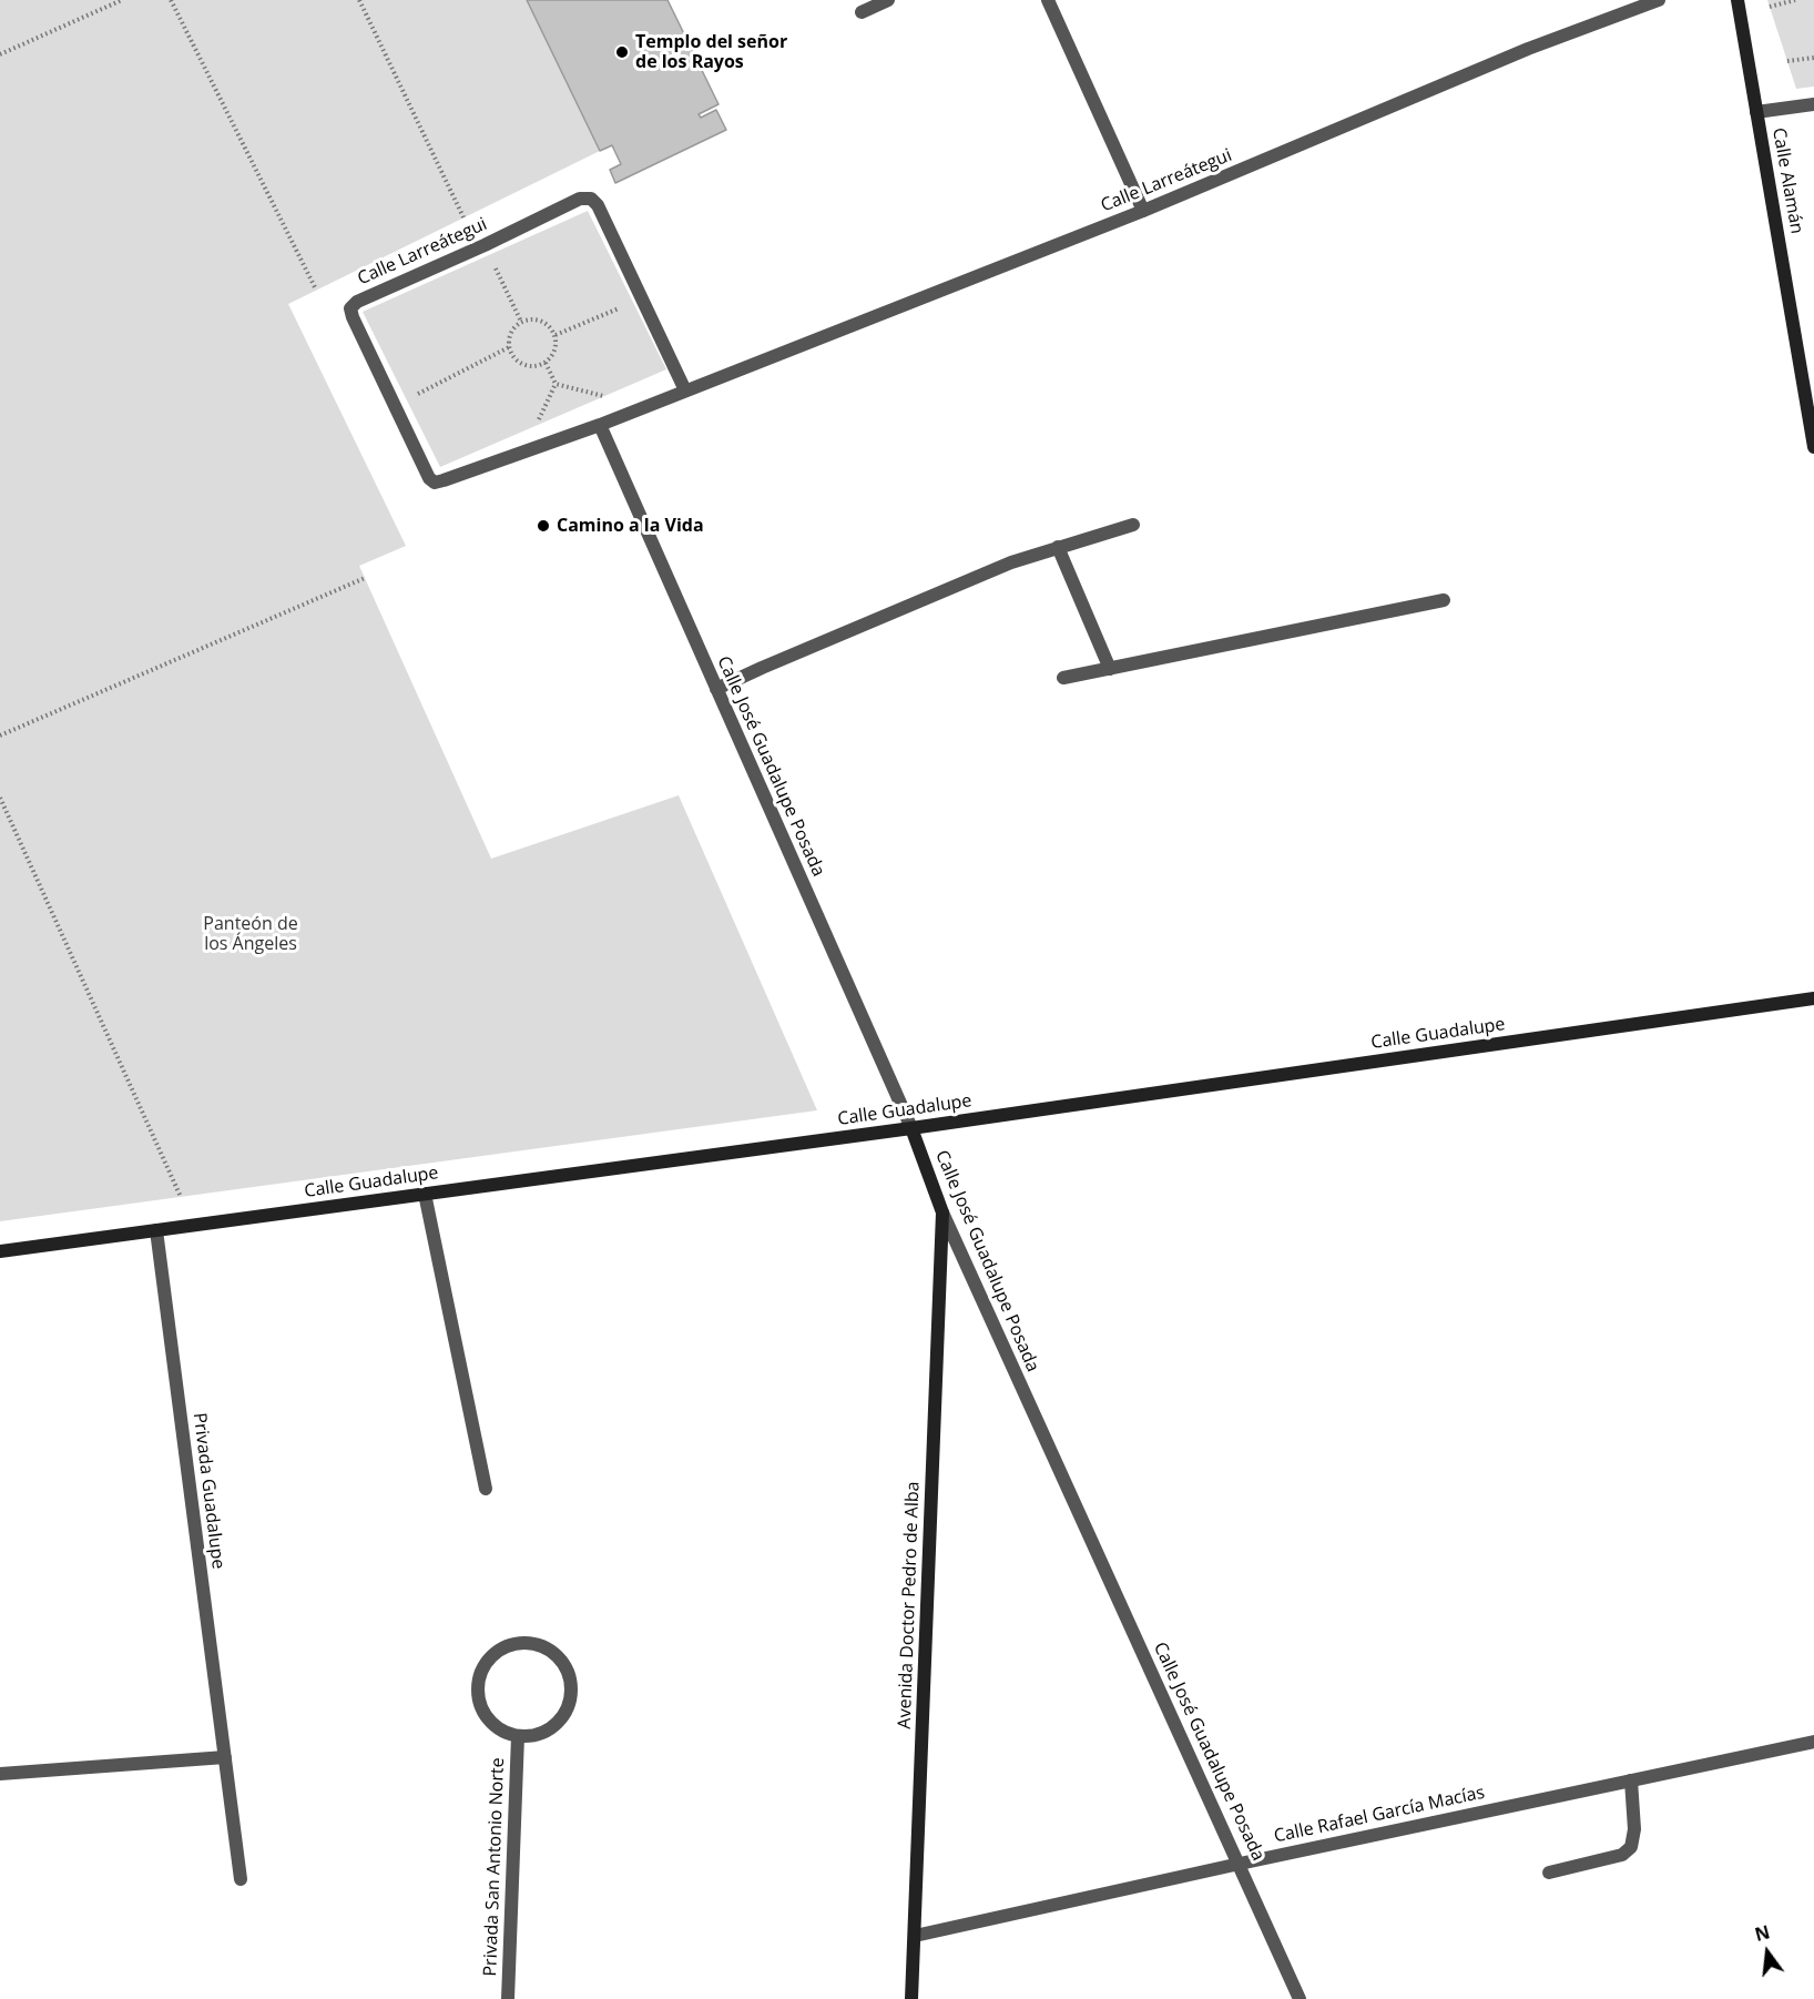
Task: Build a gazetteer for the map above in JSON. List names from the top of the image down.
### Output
{
  "streets": {
    "street": [
      "Calle Larreátegui",
      "Calle Alamán",
      "Calle José Guadalupe Posada",
      "Calle Guadalupe",
      "Privada Guadalupe",
      "Avenida Doctor Pedro de Alba",
      "Calle Rafael García Macías",
      "Privada San Antonio Norte"
    ]
  },
  "crossings": [
    ["Calle Larreátegui", "Calle José Guadalupe Posada"],
    ["Calle José Guadalupe Posada", "Calle Guadalupe"],
    ["Calle José Guadalupe Posada", "Avenida Doctor Pedro de Alba"],
    ["Calle José Guadalupe Posada", "Calle Rafael García Macías"],
    ["Calle Guadalupe", "Privada Guadalupe"],
    ["Avenida Doctor Pedro de Alba", "Calle Rafael García Macías"]
  ],
  "parks": ["Panteón de los Ángeles"],
  "places": ["Templo del señor de los Rayos", "Camino a la Vida"],
  "north": "top"
}
